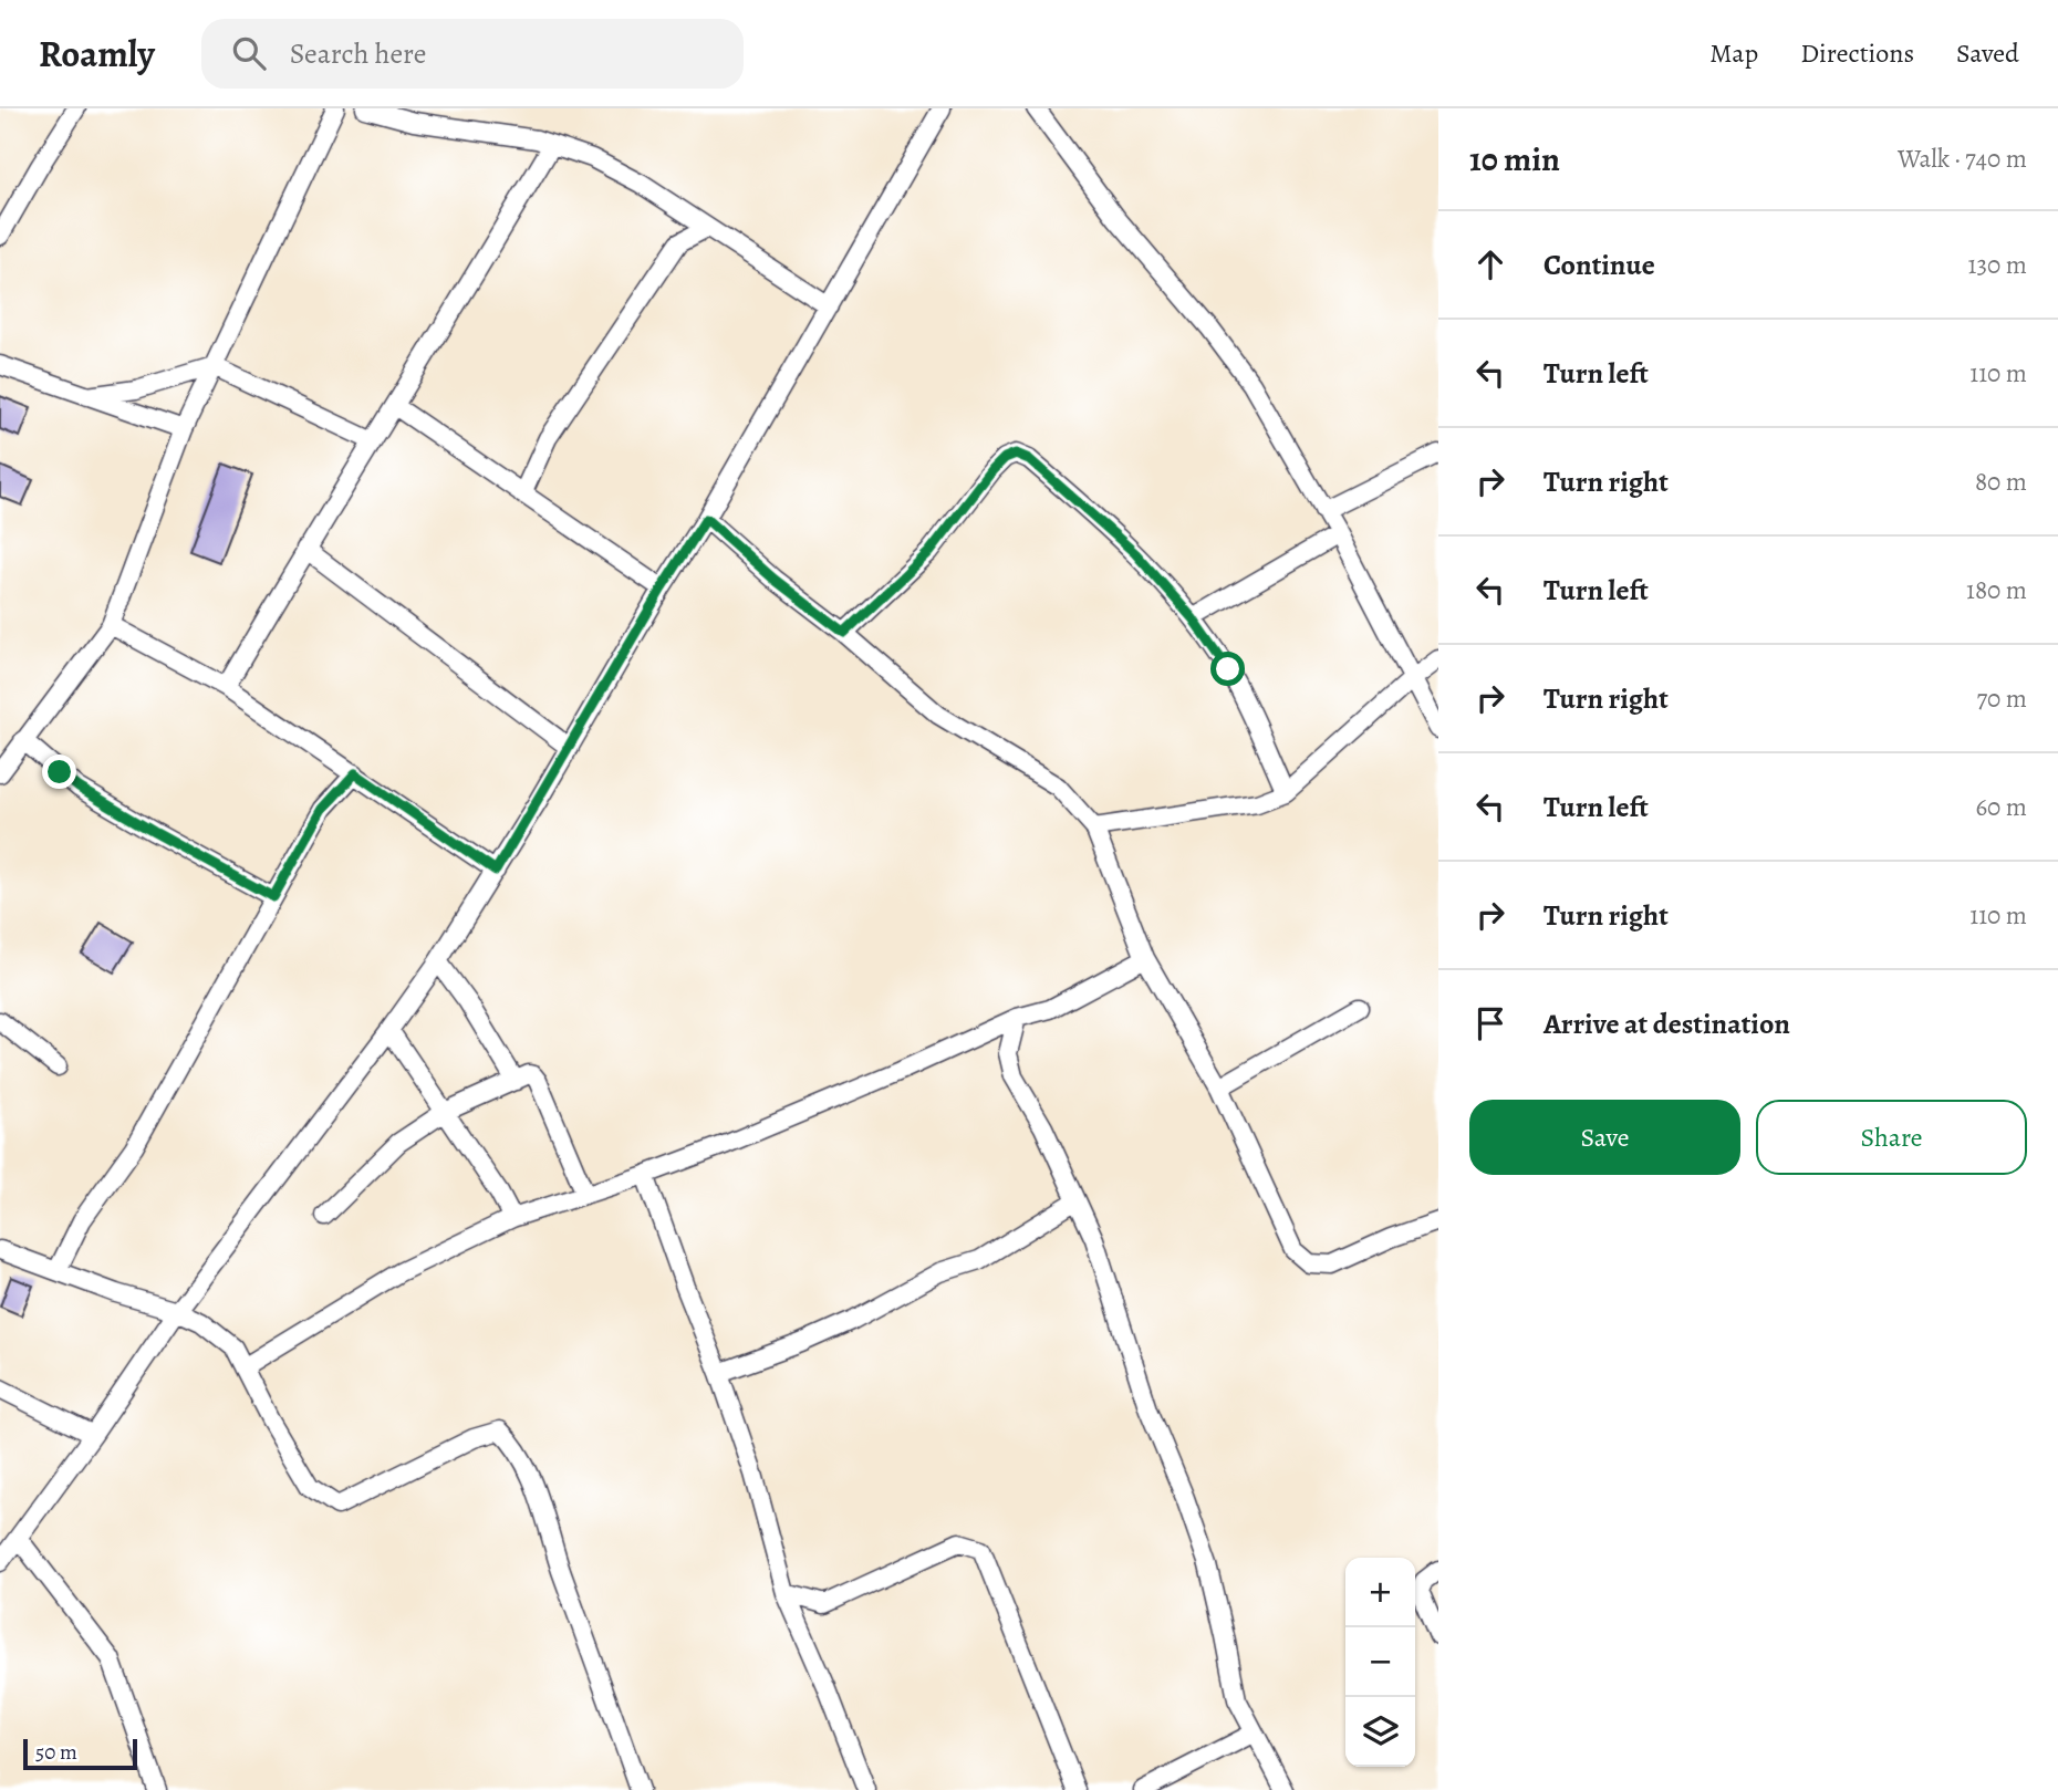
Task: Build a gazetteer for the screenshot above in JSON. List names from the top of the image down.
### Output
{
  "scale_bar": "50 m",
  "page": {
    "header": "Roamly",
    "search": "Search here",
    "nav": ["Map", "Directions", "Saved"],
    "heading": ["10 min", "Walk · 740 m"],
    "list": [
      ["Continue", "130 m"],
      ["Turn left", "110 m"],
      ["Turn right", "80 m"],
      ["Turn left", "180 m"],
      ["Turn right", "70 m"],
      ["Turn left", "60 m"],
      ["Turn right", "110 m"],
      "Arrive at destination"
    ],
    "buttons": ["Save", "Share"],
    "map_buttons": ["+", "−"],
    "scale": "50 m"
  }
}
